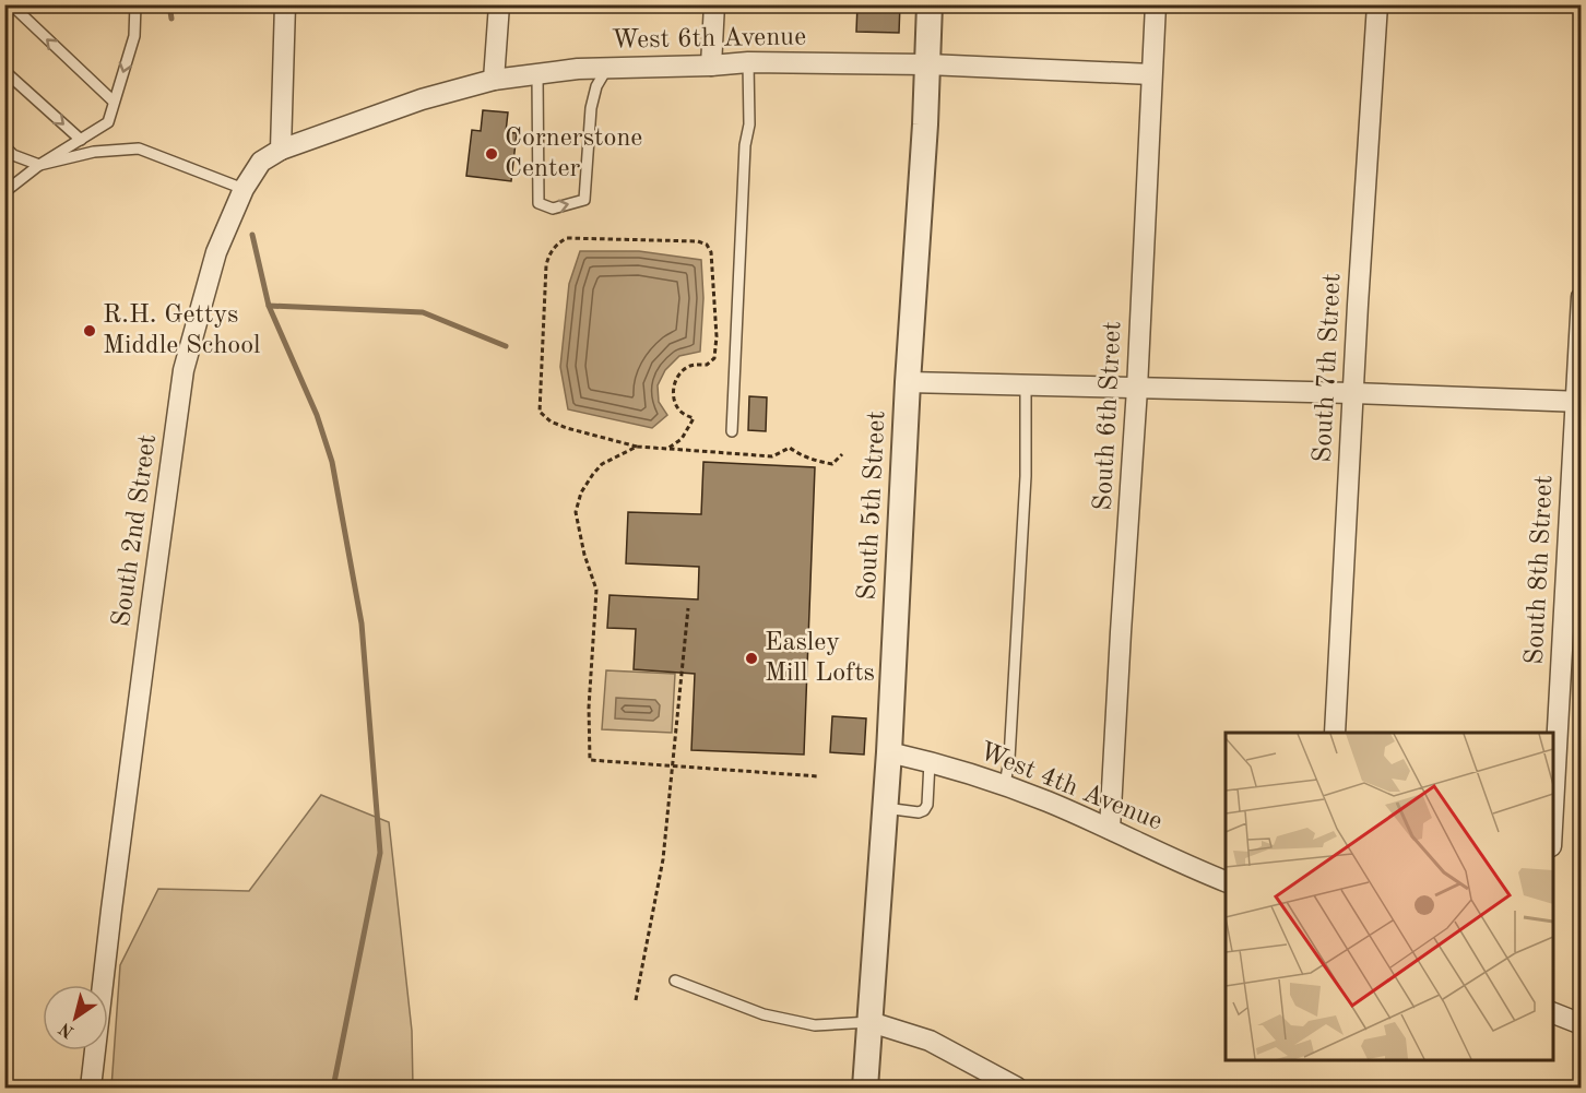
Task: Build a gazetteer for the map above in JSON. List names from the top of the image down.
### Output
{
  "streets": {
    "street": [
      "West 6th Avenue",
      "South 7th Street",
      "South 6th Street",
      "South 5th Street",
      "South 2nd Street",
      "South 8th Street",
      "West 4th Avenue"
    ]
  },
  "crossings": [
    ["West 6th Avenue", "South 6th Street"],
    ["West 6th Avenue", "South 5th Street"],
    ["West 6th Avenue", "South 2nd Street"],
    ["South 6th Street", "West 4th Avenue"],
    ["South 5th Street", "West 4th Avenue"]
  ],
  "places": ["Cornerstone Center", "R.H. Gettys Middle School", "Easley Mill Lofts"],
  "north": "bottom left"
}
